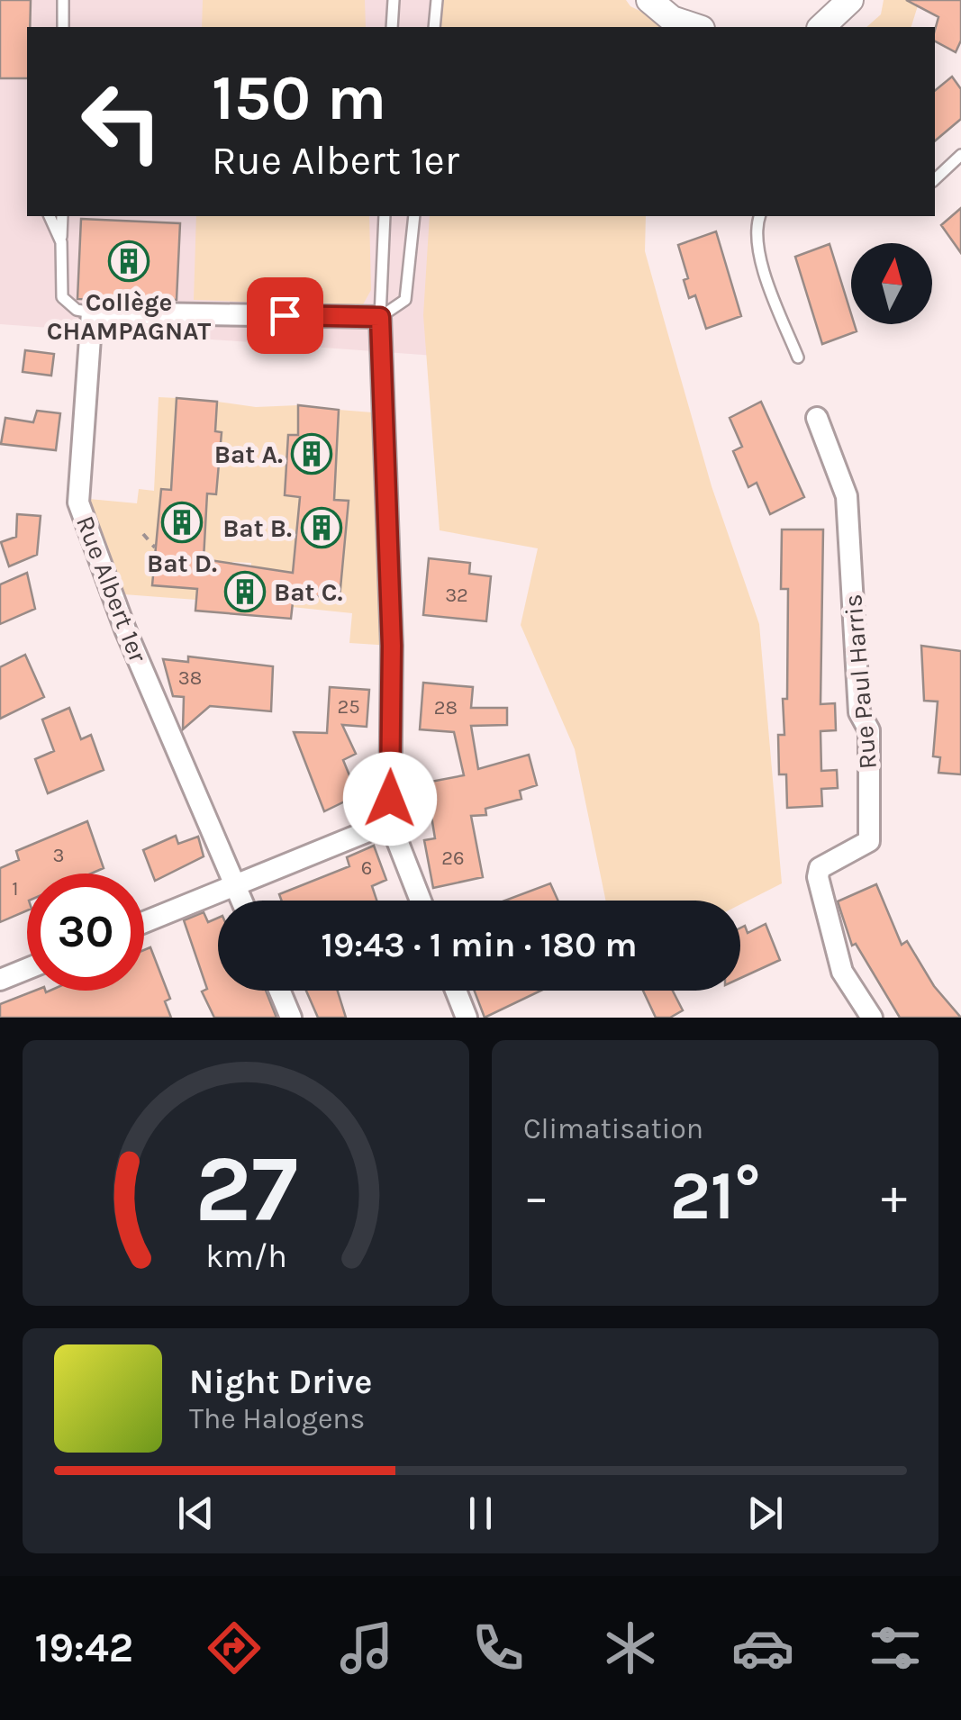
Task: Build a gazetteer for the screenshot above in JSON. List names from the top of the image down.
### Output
{
  "streets": {
    "street": ["Rue Albert 1er", "Rue Paul Harris"]
  },
  "places": {
    "building": [
      "Collège CHAMPAGNAT",
      "Bat A.",
      "Bat D.",
      "Bat B.",
      "Bat C."
    ]
  },
  "house_numbers": [
    "32",
    "38",
    "25",
    "28",
    "3",
    "26",
    "6",
    "1"
  ],
  "north": "top",
  "page": {
    "turn": ["150 m", "Rue Albert 1er"],
    "limit": "30",
    "trip": "19:43 · 1 min · 180 m",
    "tile": "Climatisation",
    "heat": ["−", "21°", "+"],
    "song": ["Night Drive", "The Halogens"],
    "tabs": "19:42",
    "gauge": ["27", "km/h"]
  }
}
